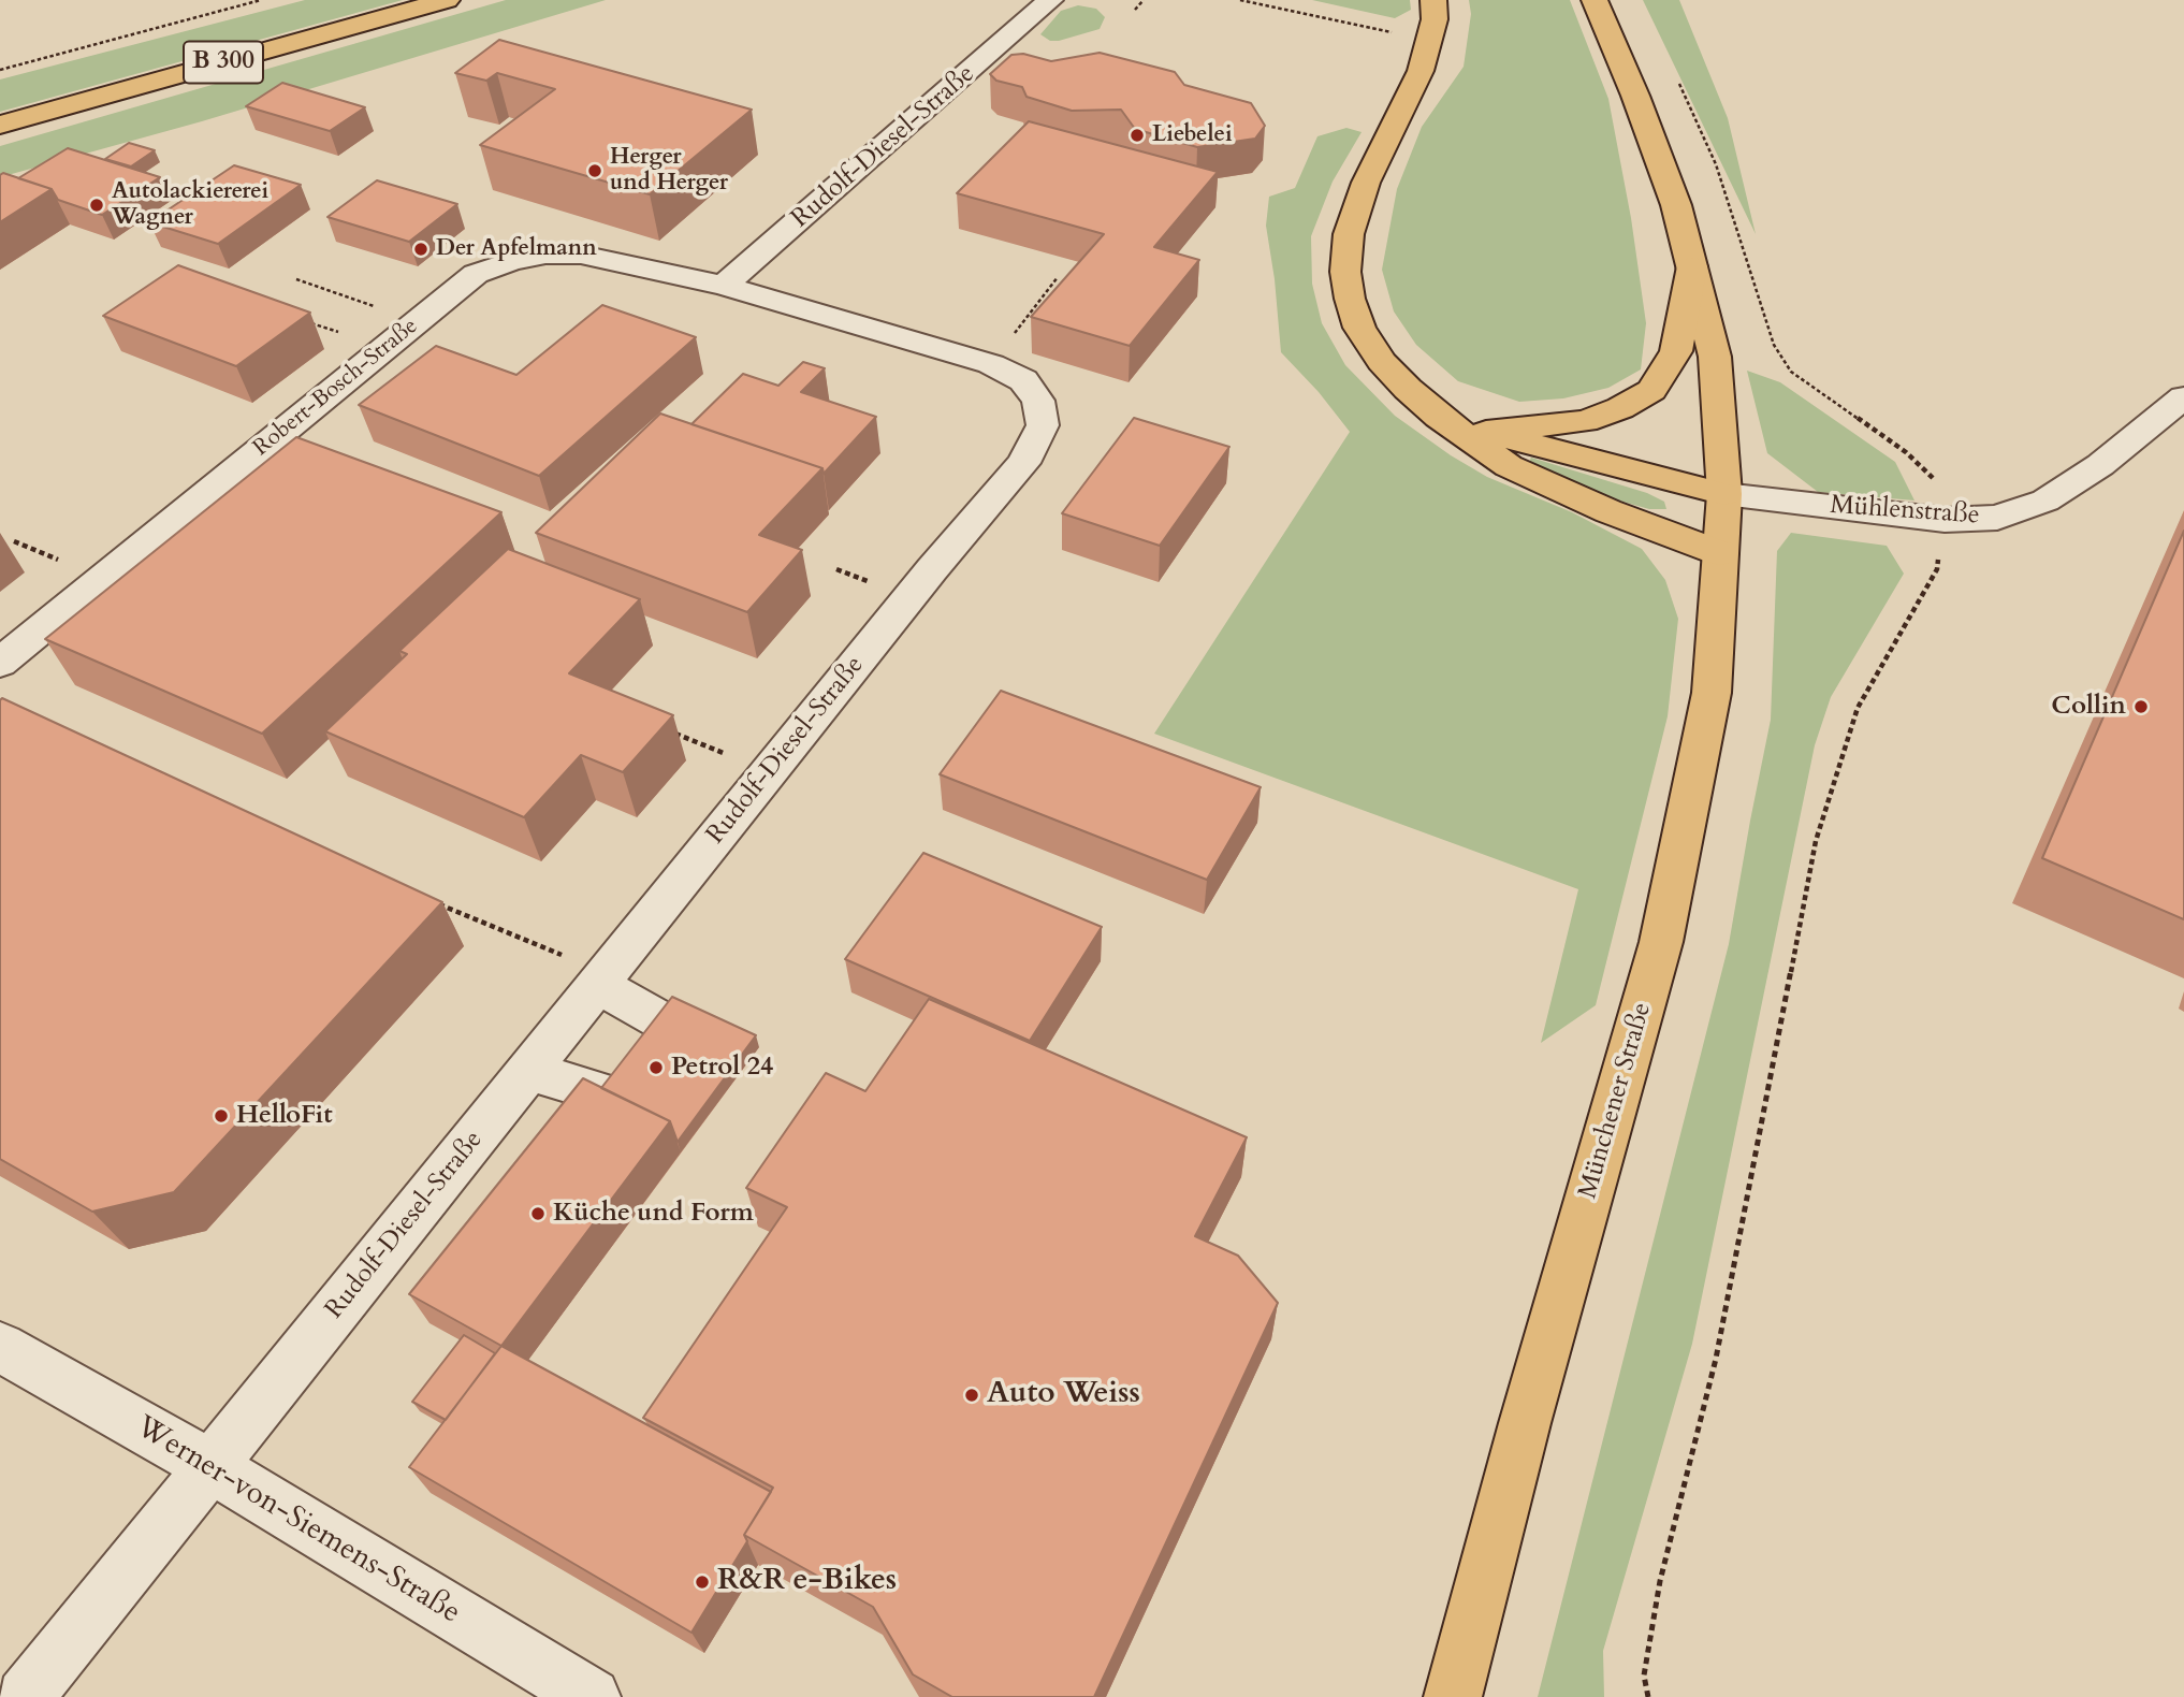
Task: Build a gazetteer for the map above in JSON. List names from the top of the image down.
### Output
{
  "streets": {
    "main road": ["B 300", "Münchener Straße"],
    "street": [
      "Rudolf-Diesel-Straße",
      "Robert-Bosch-Straße",
      "Mühlenstraße",
      "Werner-von-Siemens-Straße"
    ]
  },
  "crossings": [
    ["Rudolf-Diesel-Straße", "Robert-Bosch-Straße"],
    ["Rudolf-Diesel-Straße", "Werner-von-Siemens-Straße"],
    ["Mühlenstraße", "Münchener Straße"]
  ],
  "places": [
    "Liebelei",
    "Herger und Herger",
    "Autolackiererei Wagner",
    "Der Apfelmann",
    "Collin",
    "Petrol 24",
    "HelloFit",
    "Küche und Form",
    "Auto Weiss",
    "R&R e-Bikes"
  ]
}
